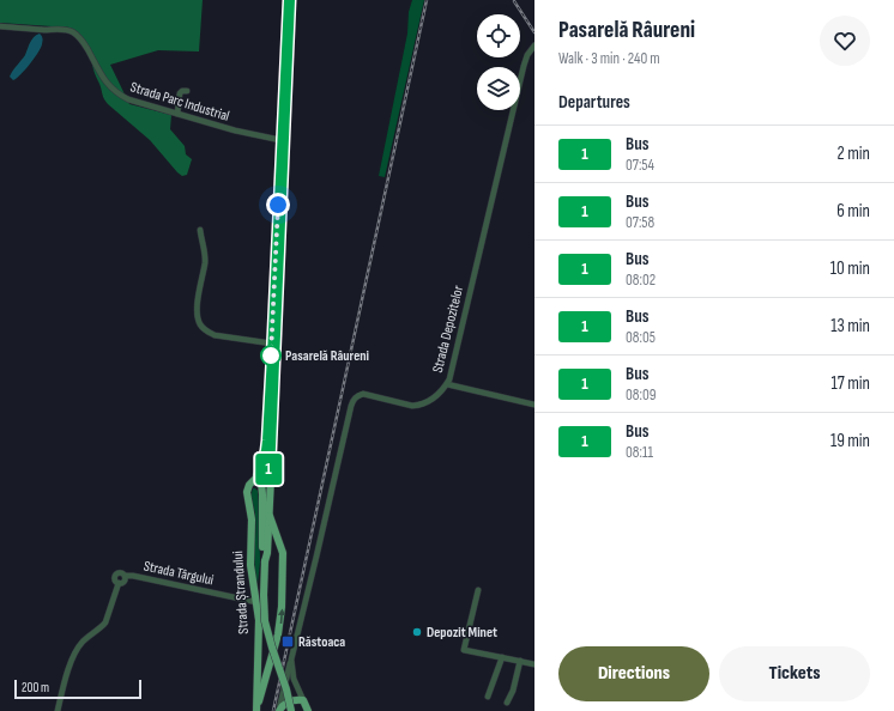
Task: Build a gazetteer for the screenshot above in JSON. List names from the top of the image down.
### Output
{
  "streets": {
    "main road": ["Strada Ștrandului"],
    "street": ["Strada Parc Industrial", "Strada Depozitelor", "Strada Târgului"]
  },
  "crossings": [
    ["Strada Târgului", "Strada Ștrandului"]
  ],
  "places": {
    "other": ["Pasarelă Râureni", "Depozit Minet"],
    "transit": ["Răstoaca"]
  },
  "lines": ["bus line 1"],
  "scale_bar": "200 m",
  "page": {
    "on_map": "1",
    "heading": [
      ["Pasarelă Râureni", "Walk · 3 min · 240 m"],
      "Departures"
    ],
    "list": [
      {
        "mark": "1",
        "name": "Bus",
        "note": "07:54",
        "value": "2 min"
      },
      {
        "mark": "1",
        "name": "Bus",
        "note": "07:58",
        "value": "6 min"
      },
      {
        "mark": "1",
        "name": "Bus",
        "note": "08:02",
        "value": "10 min"
      },
      {
        "mark": "1",
        "name": "Bus",
        "note": "08:05",
        "value": "13 min"
      },
      {
        "mark": "1",
        "name": "Bus",
        "note": "08:09",
        "value": "17 min"
      },
      {
        "mark": "1",
        "name": "Bus",
        "note": "08:11",
        "value": "19 min"
      }
    ],
    "buttons": ["Directions", "Tickets"],
    "scale": "200 m"
  }
}
